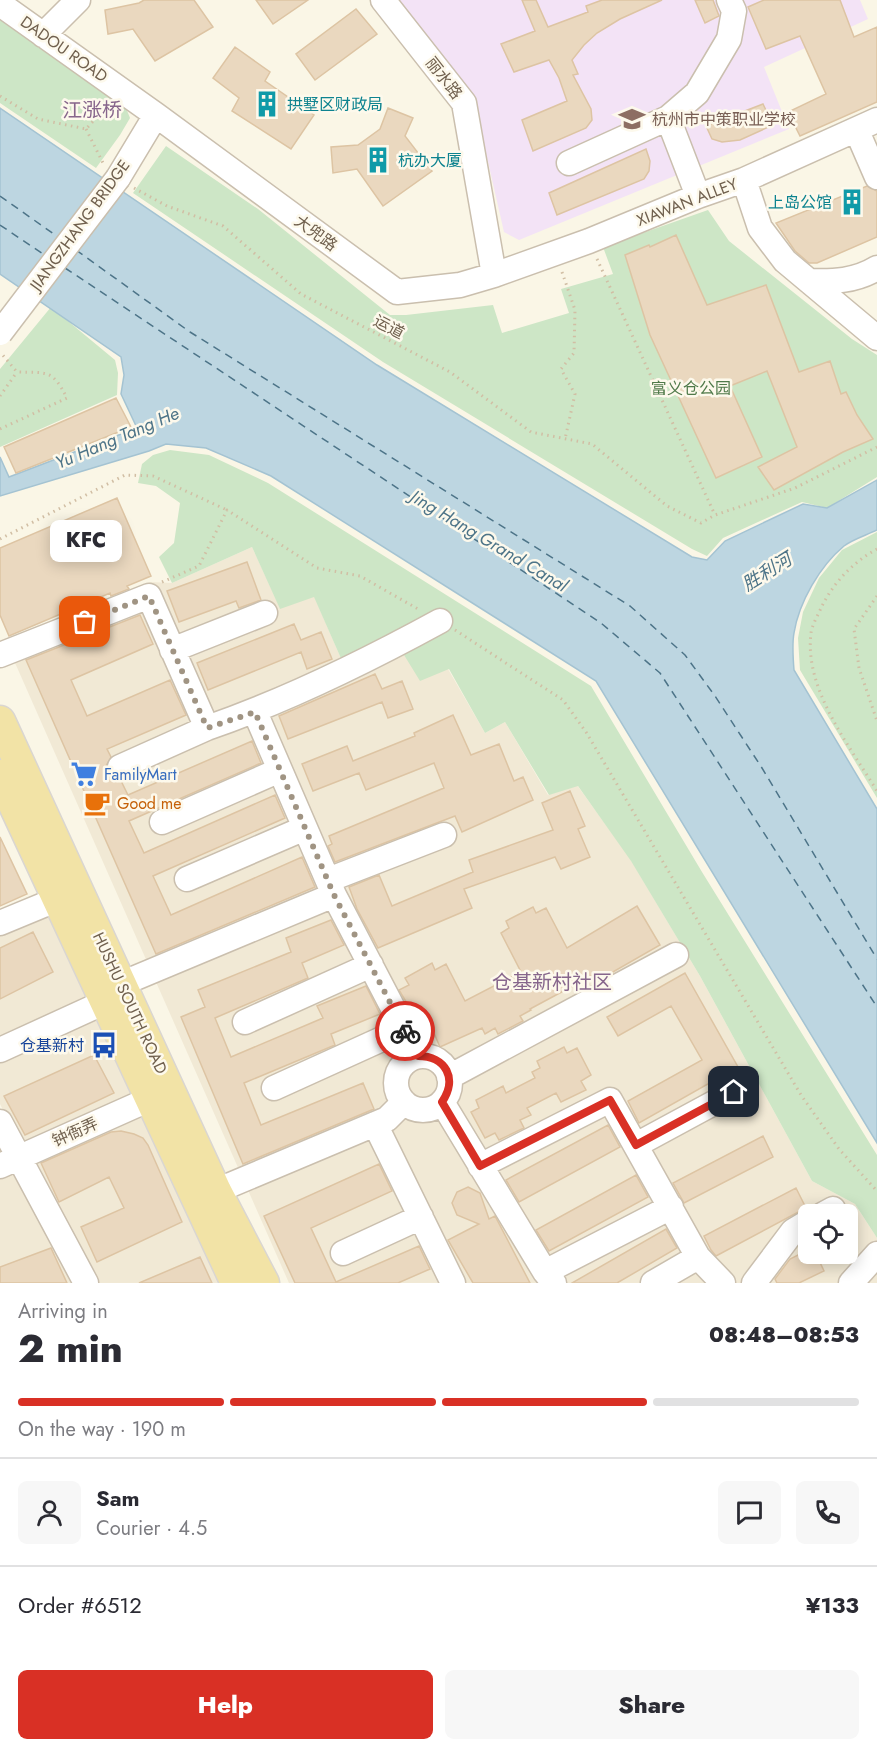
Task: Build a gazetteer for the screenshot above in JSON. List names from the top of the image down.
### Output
{
  "streets": {
    "main road": ["HUSHU SOUTH ROAD"],
    "street": [
      "DADOU ROAD",
      "丽水路",
      "XIAWAN ALLEY",
      "JIANGZHANG BRIDGE",
      "大兜路",
      "钟衙弄"
    ],
    "path": ["运道"]
  },
  "crossings": [
    ["DADOU ROAD", "JIANGZHANG BRIDGE"],
    ["DADOU ROAD", "大兜路"],
    ["丽水路", "XIAWAN ALLEY"],
    ["丽水路", "大兜路"],
    ["XIAWAN ALLEY", "大兜路"],
    ["JIANGZHANG BRIDGE", "大兜路"],
    ["JIANGZHANG BRIDGE", "运道"],
    ["HUSHU SOUTH ROAD", "钟衙弄"]
  ],
  "districts": ["江涨桥", "仓基新村社区"],
  "water": ["Yu Hang Tang He", "Jing Hang Grand Canal", "胜利河"],
  "parks": ["富义仓公园"],
  "places": {
    "building": ["拱墅区财政局", "杭办大厦", "上岛公馆"],
    "school or university": ["杭州市中策职业学校"],
    "other": ["KFC"],
    "supermarket": ["FamilyMart"],
    "cafe": ["Good me"],
    "bus stop": ["仓基新村"]
  },
  "page": {
    "bubble": "KFC",
    "heading": ["2 min", "Arriving in", "08:48–08:53"],
    "panel": [
      "Sam",
      "Courier · 4.5",
      "Order #6512",
      "¥133"
    ],
    "bar": "On the way · 190 m",
    "buttons": ["Help", "Share"]
  }
}
